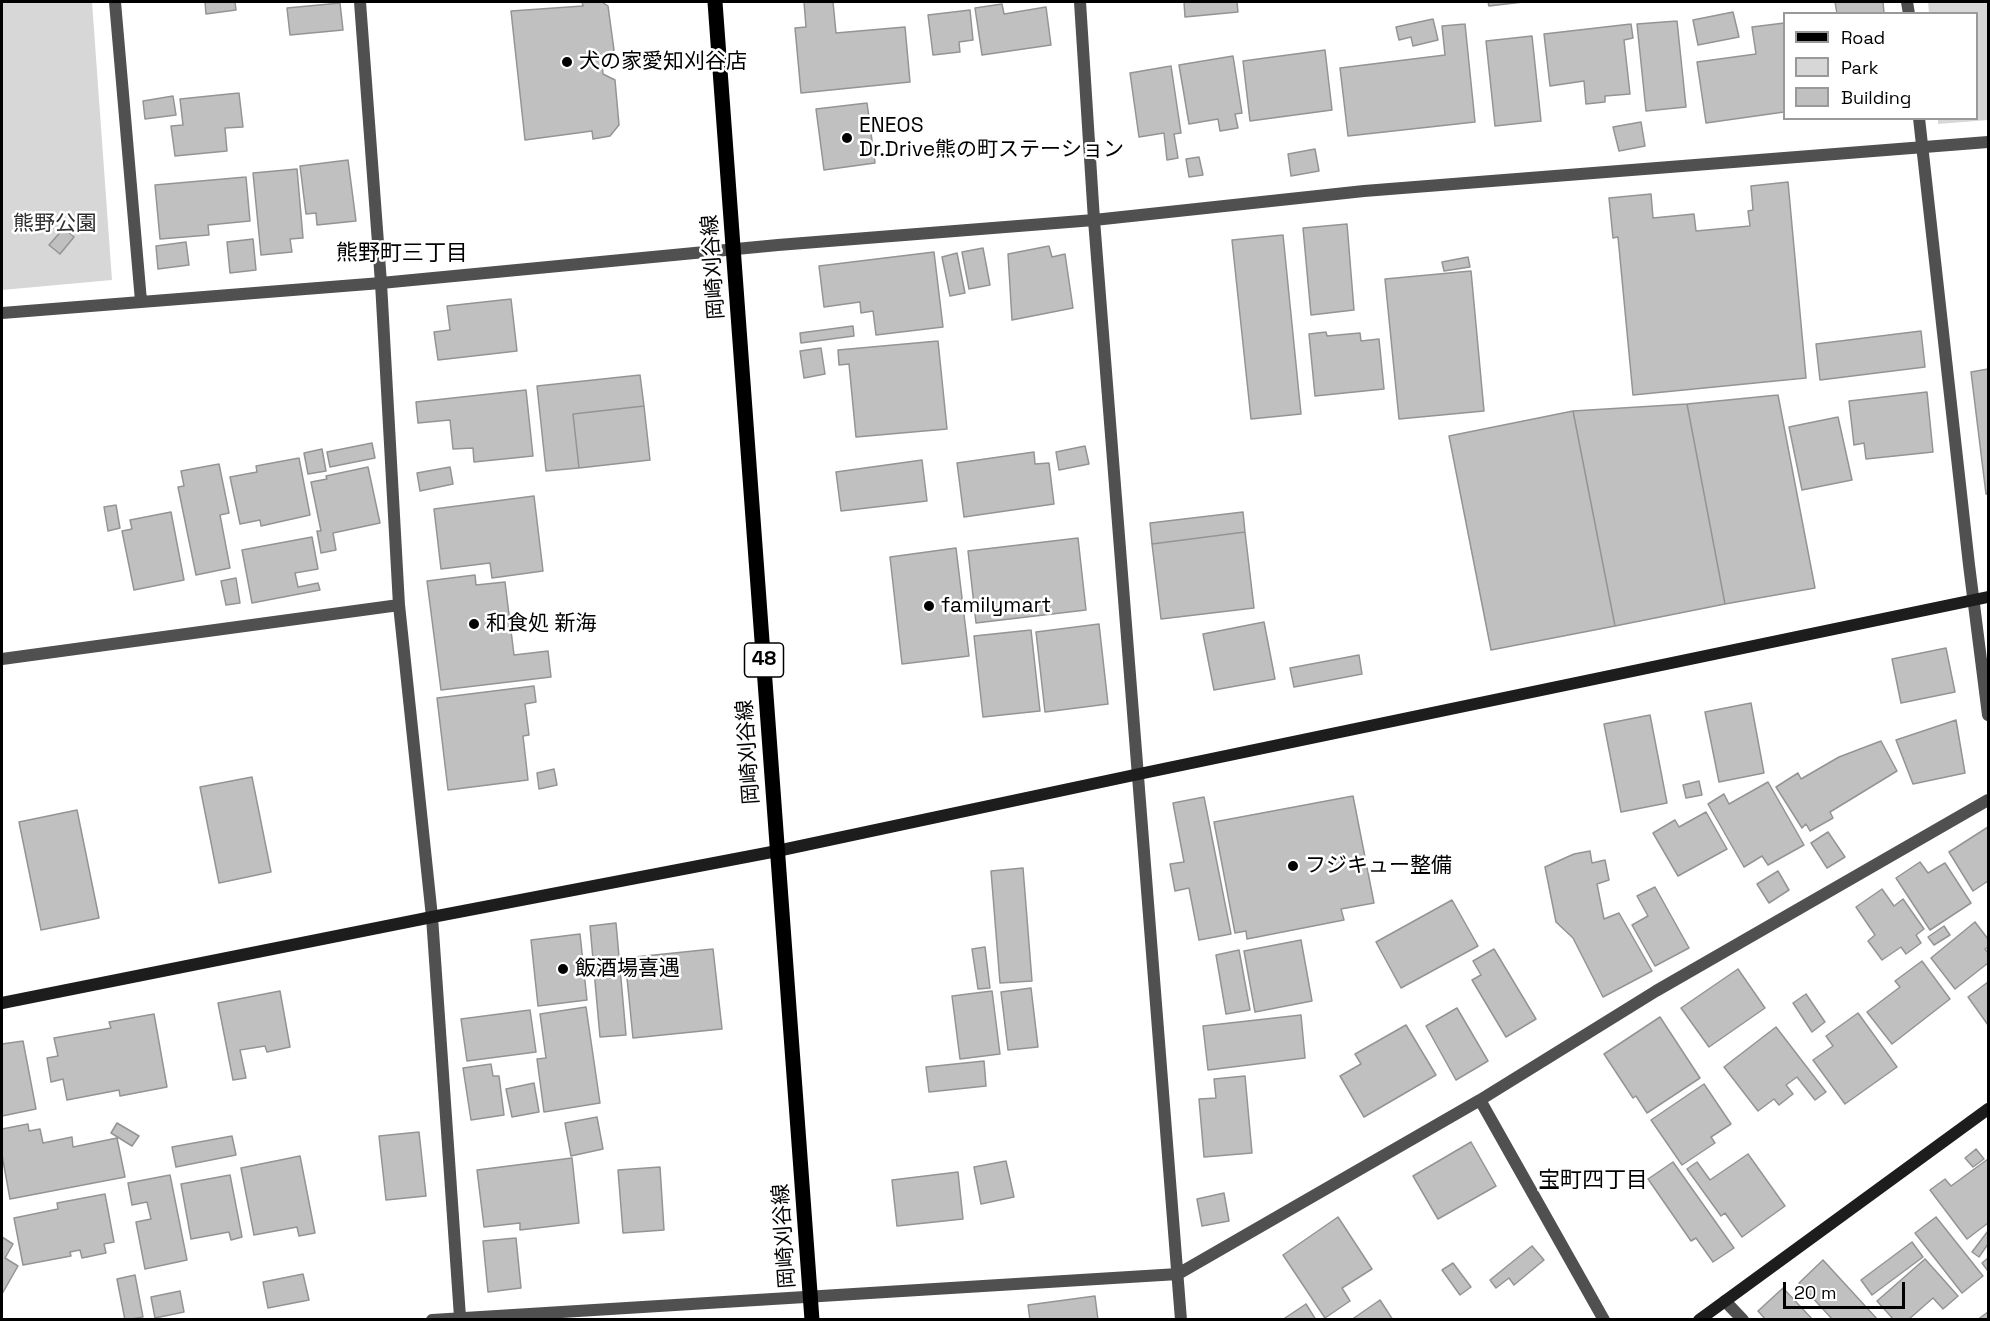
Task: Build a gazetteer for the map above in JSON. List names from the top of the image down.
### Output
{
  "streets": {
    "main road": ["岡崎刈谷線", "48"]
  },
  "districts": ["熊野町三丁目", "宝町四丁目"],
  "parks": ["熊野公園"],
  "places": [
    "犬の家愛知刈谷店",
    "ENEOS Dr.Drive熊の町ステーション",
    "familymart",
    "和食処 新海",
    "フジキュー整備",
    "飯酒場喜遇"
  ],
  "legend": ["Road", "Park", "Building"],
  "scale_bar": "20 m"
}
